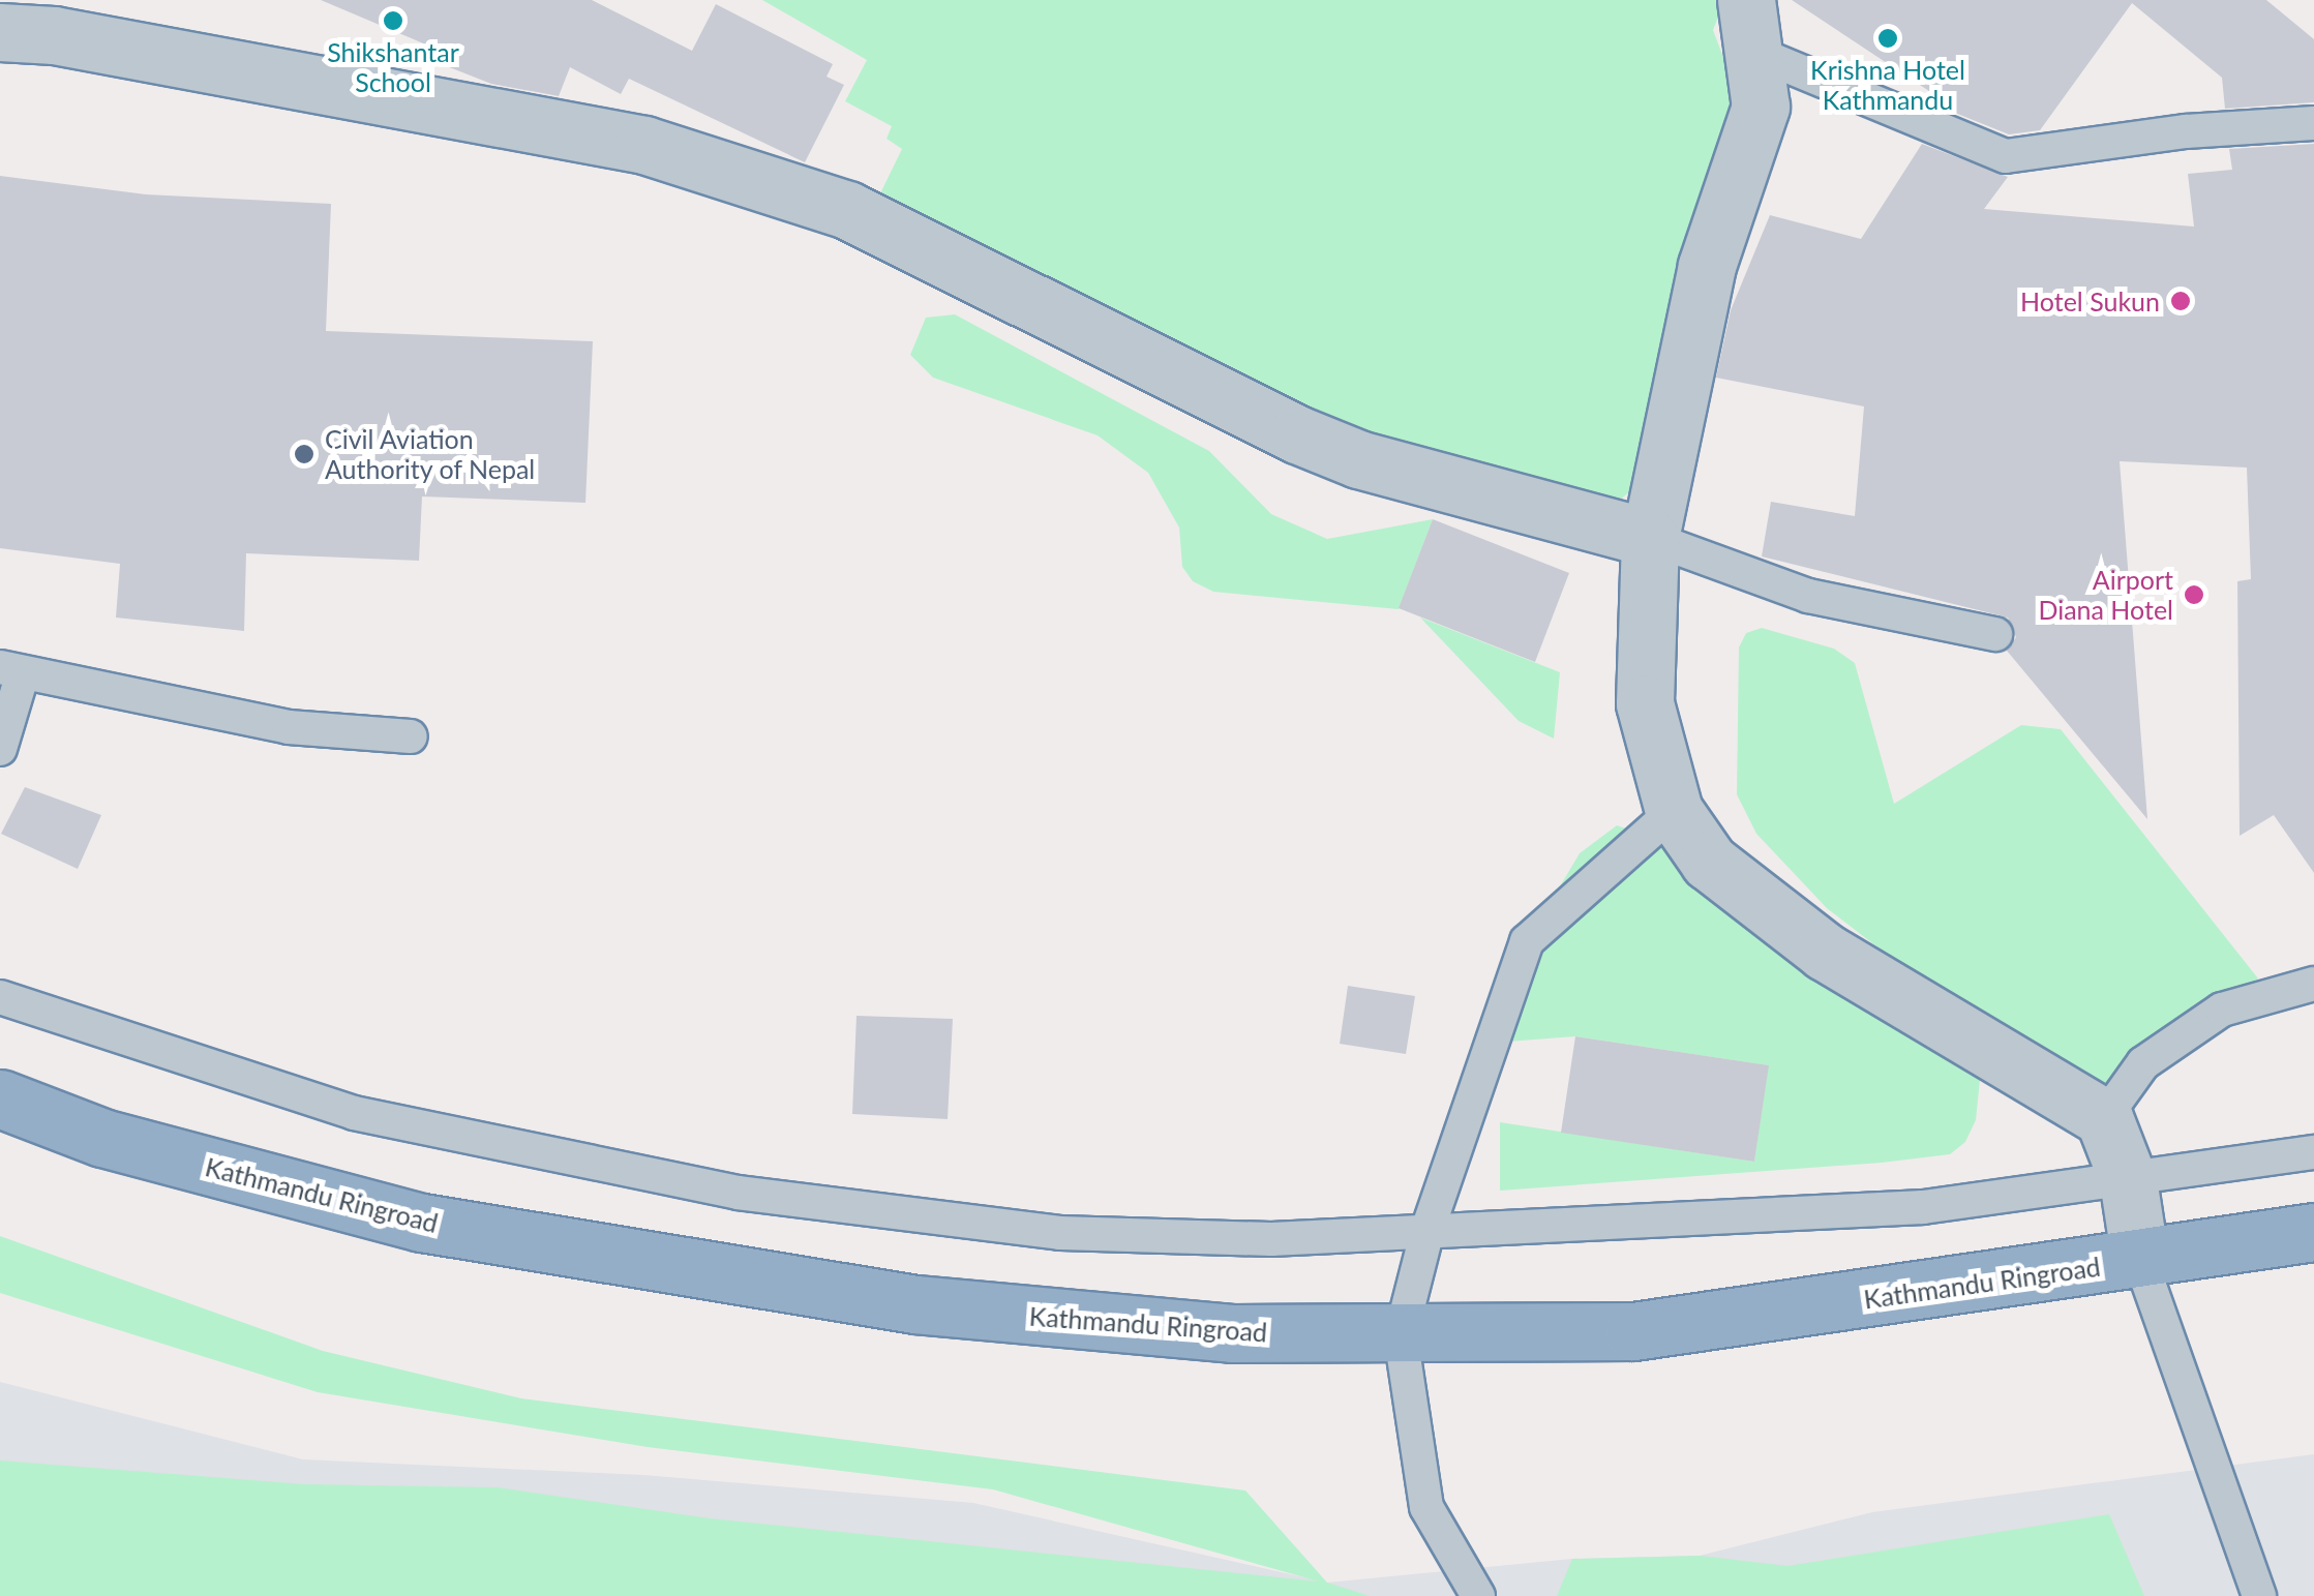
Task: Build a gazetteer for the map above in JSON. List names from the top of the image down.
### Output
{
  "streets": {
    "highway": ["Kathmandu Ringroad"]
  },
  "places": [
    "Shikshantar School",
    "Krishna Hotel Kathmandu",
    "Hotel Sukun",
    "Civil Aviation Authority of Nepal",
    "Airport Diana Hotel"
  ]
}
